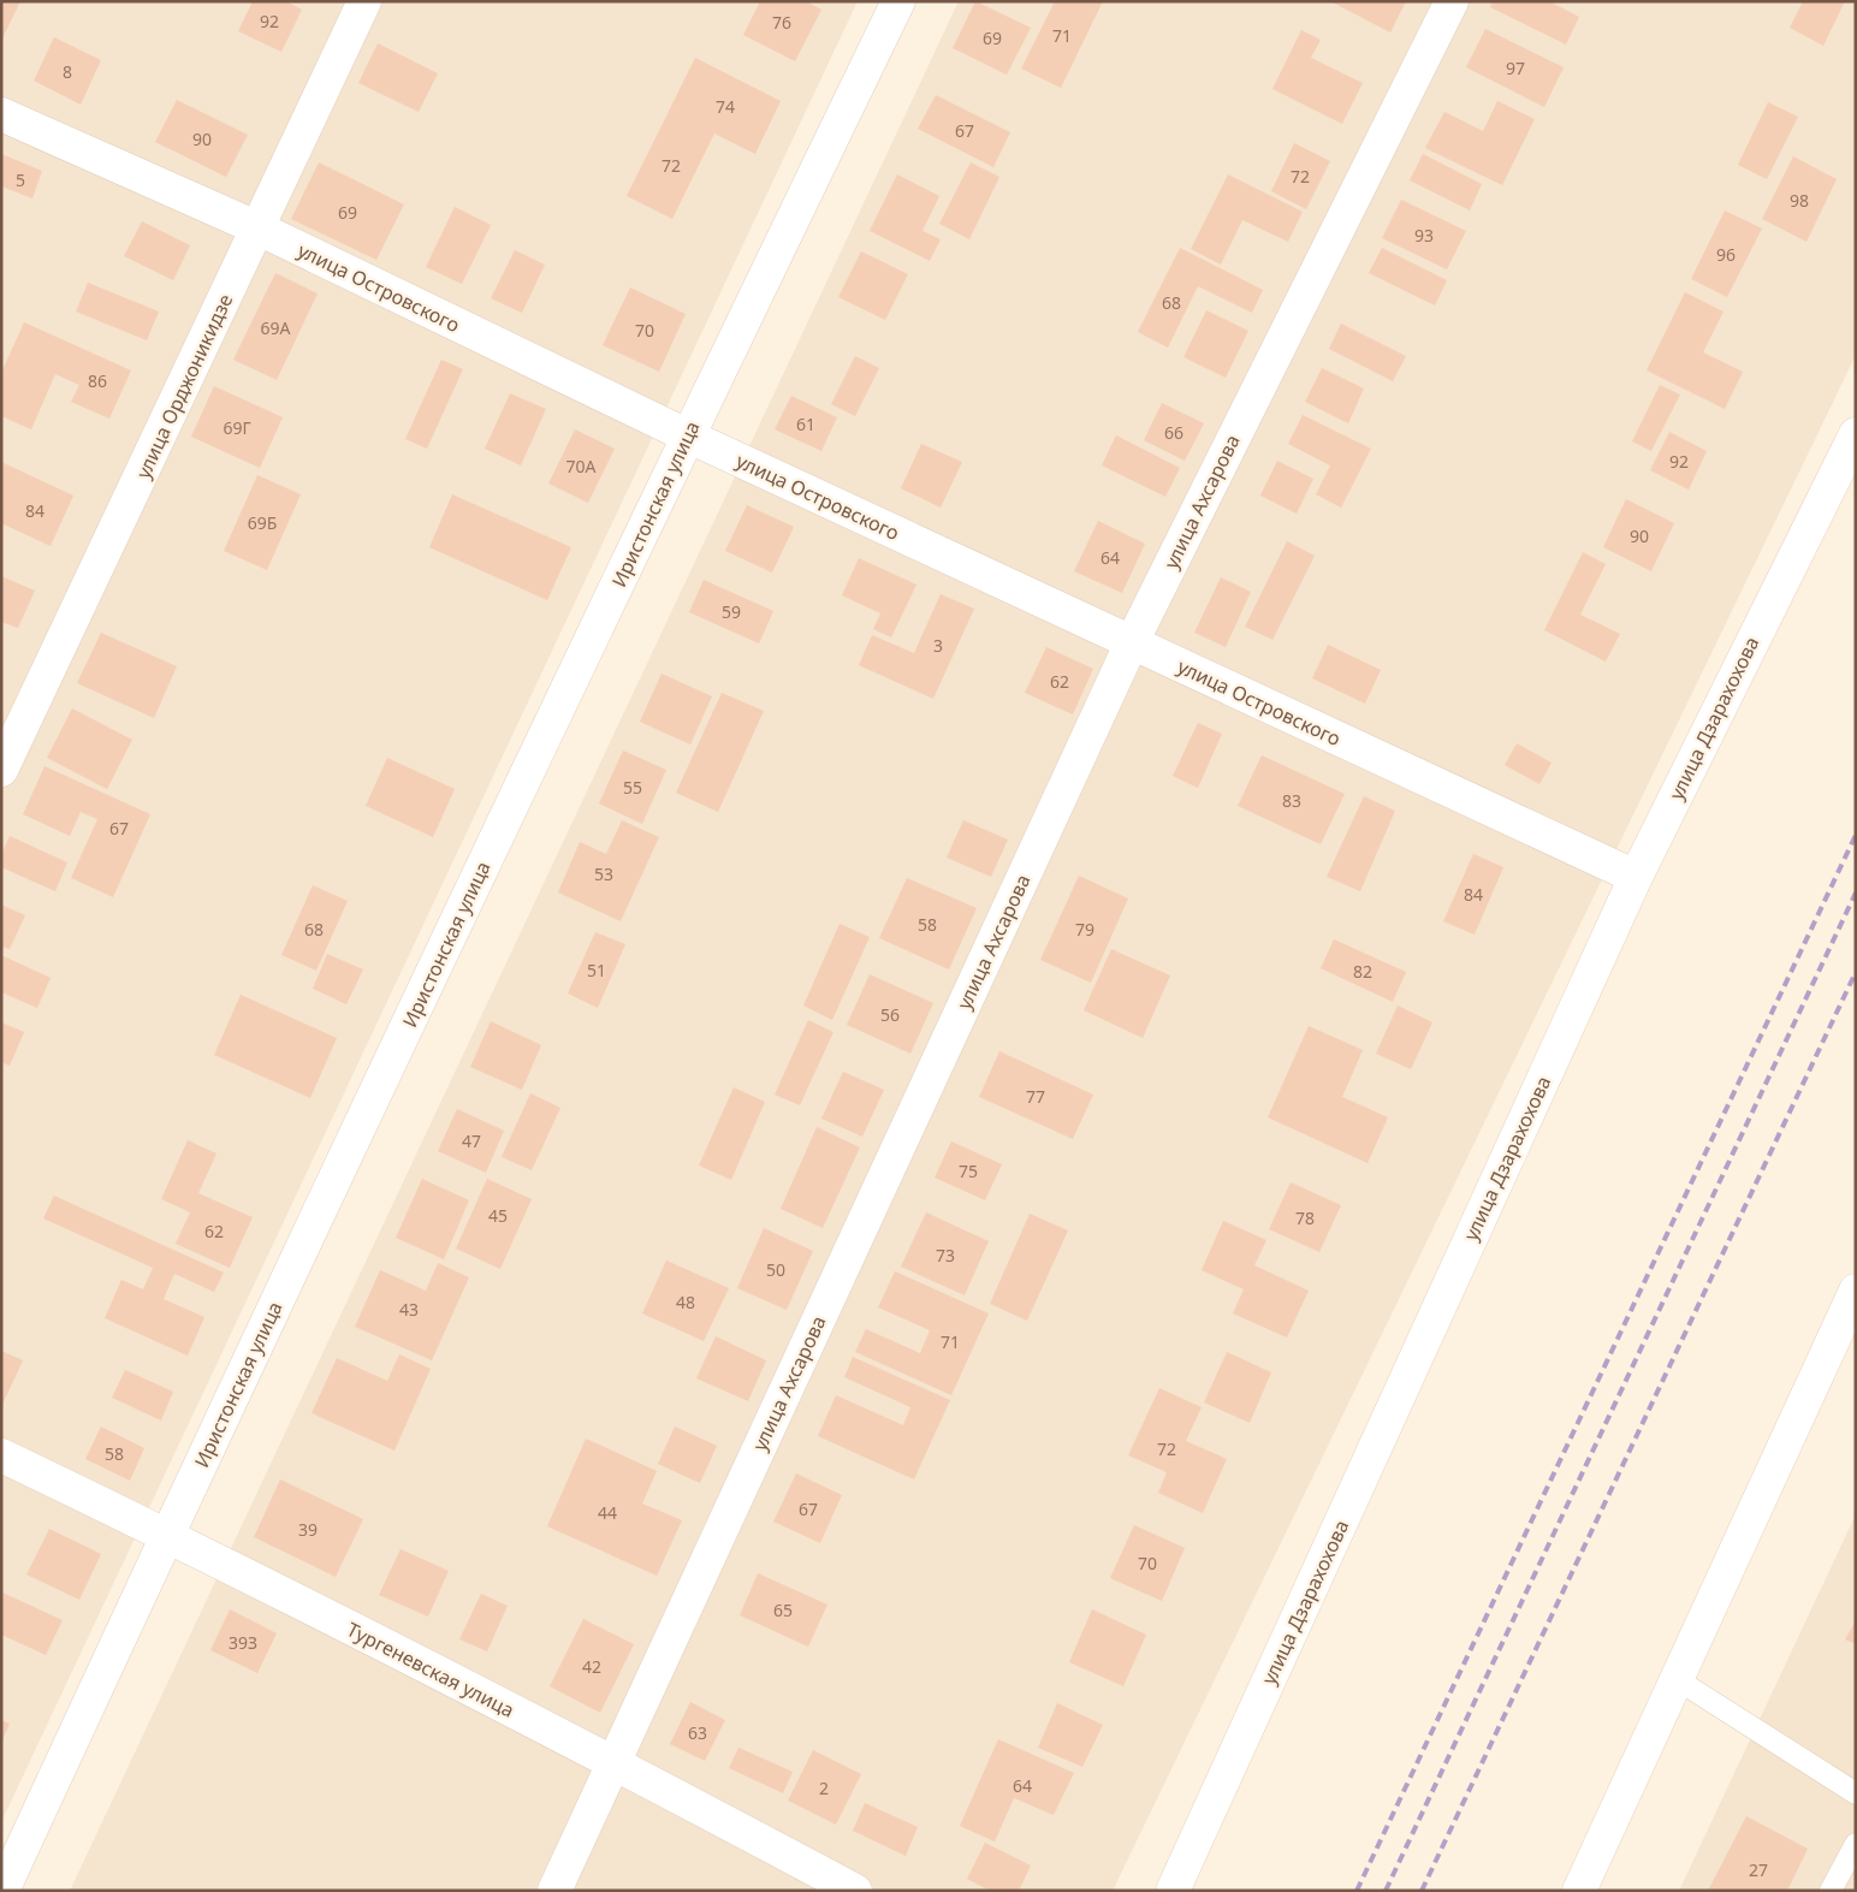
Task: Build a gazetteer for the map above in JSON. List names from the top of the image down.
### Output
{
  "streets": {
    "street": [
      "улица Островского",
      "улица Орджоникидзе",
      "улица Ахсарова",
      "Иристонская улица",
      "улица Дзарахохова",
      "Тургеневская улица"
    ]
  },
  "crossings": [
    ["улица Островского", "улица Орджоникидзе"],
    ["улица Островского", "улица Ахсарова"],
    ["улица Островского", "Иристонская улица"],
    ["улица Островского", "улица Дзарахохова"],
    ["улица Ахсарова", "Тургеневская улица"],
    ["Иристонская улица", "Тургеневская улица"]
  ],
  "house_numbers": [
    "92",
    "76",
    "71",
    "69",
    "97",
    "8",
    "74",
    "67",
    "90",
    "72",
    "72",
    "5",
    "98",
    "69",
    "93",
    "96",
    "68",
    "69А",
    "70",
    "86",
    "61",
    "69Г",
    "66",
    "92",
    "70А",
    "84",
    "69Б",
    "90",
    "64",
    "59",
    "3",
    "62",
    "55",
    "83",
    "67",
    "53",
    "84",
    "58",
    "68",
    "79",
    "51",
    "82",
    "56",
    "77",
    "47",
    "75",
    "45",
    "78",
    "62",
    "73",
    "50",
    "48",
    "43",
    "71",
    "72",
    "58",
    "67",
    "44",
    "39",
    "70",
    "65",
    "39З",
    "42",
    "63",
    "64",
    "2",
    "27"
  ]
}
